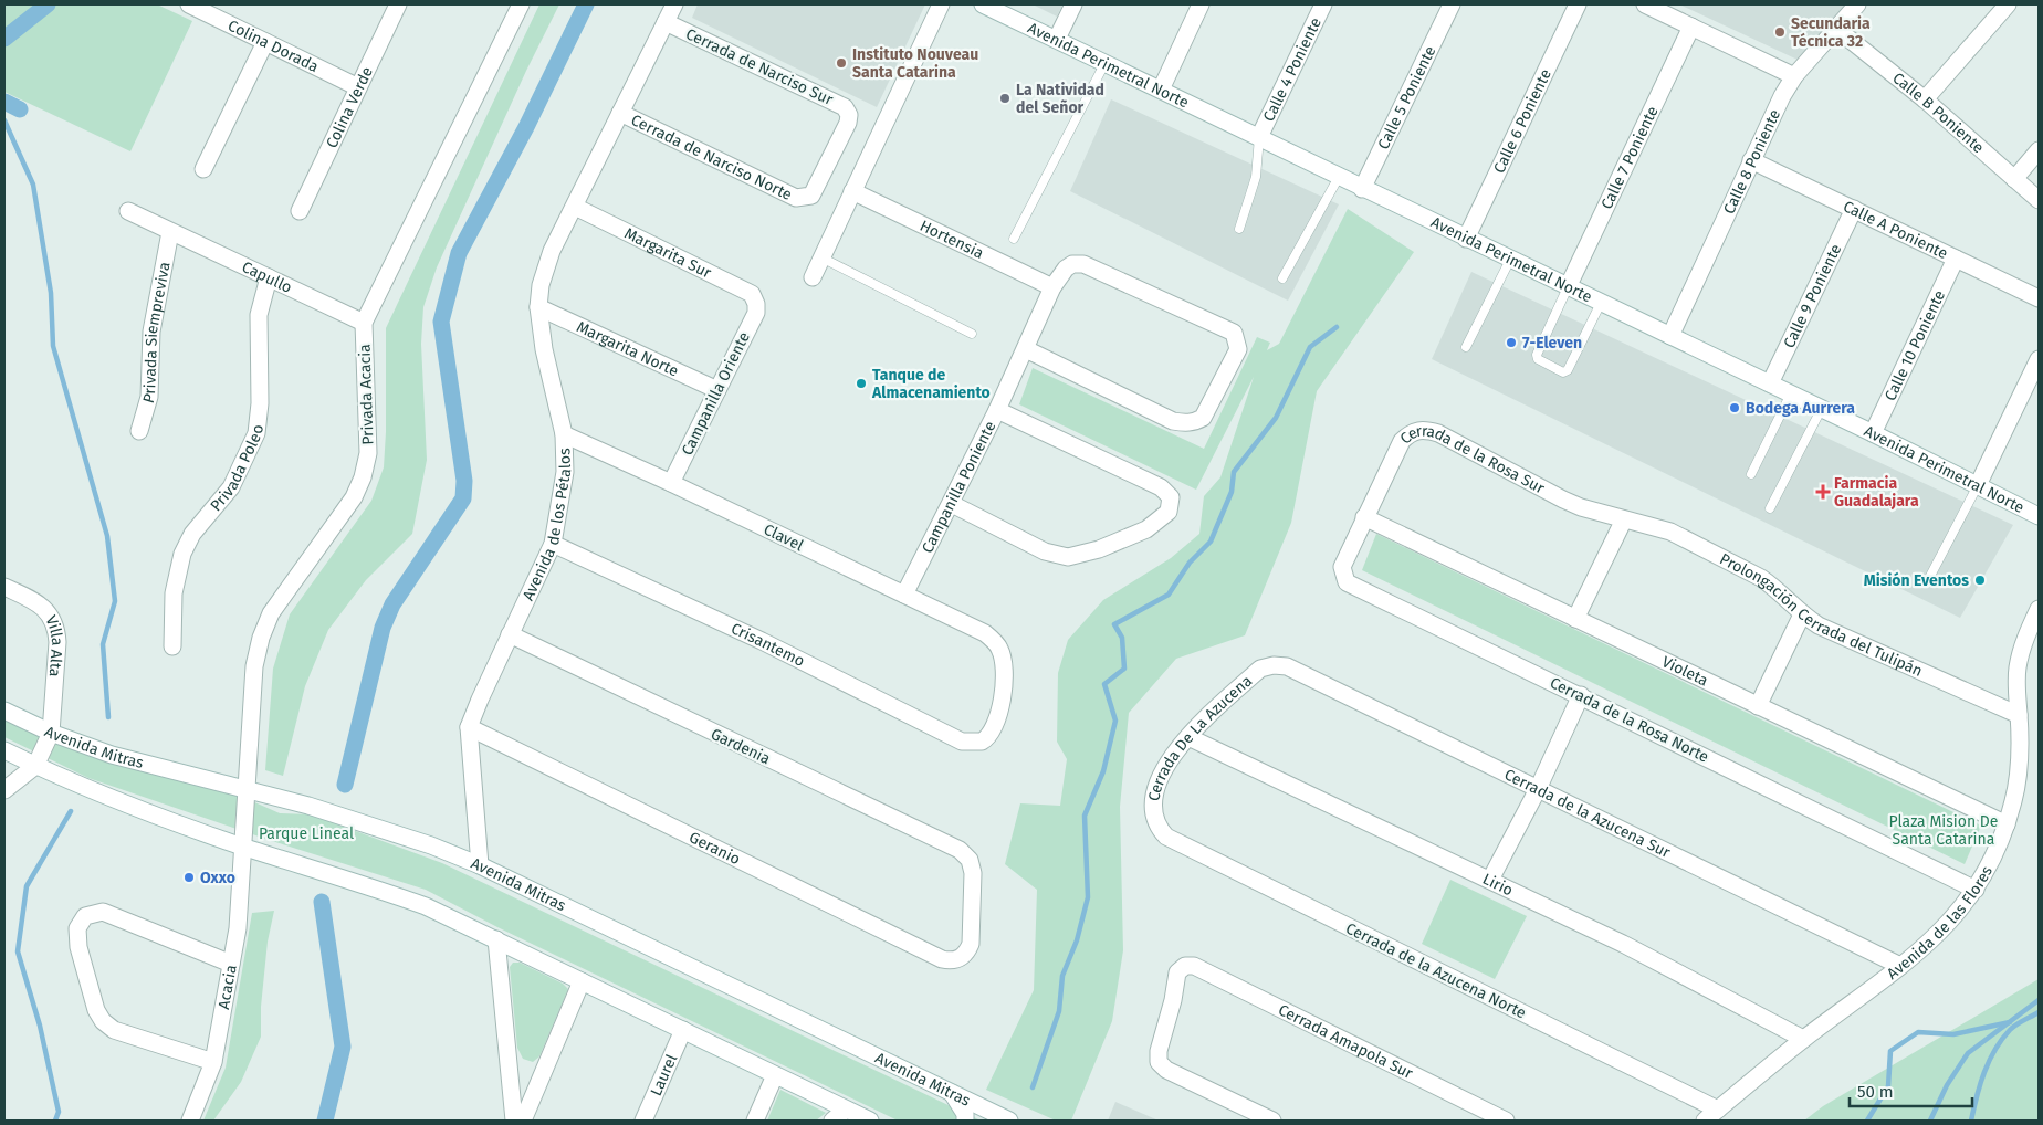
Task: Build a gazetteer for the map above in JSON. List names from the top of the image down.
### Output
{
  "streets": {
    "street": [
      "Colina Dorada",
      "Avenida Perimetral Norte",
      "Cerrada de Narciso Sur",
      "Calle 4 Poniente",
      "Calle 5 Poniente",
      "Colina Verde",
      "Calle B Poniente",
      "Calle 6 Poniente",
      "Cerrada de Narciso Norte",
      "Calle 7 Poniente",
      "Calle 8 Poniente",
      "Calle A Poniente",
      "Hortensia",
      "Margarita Sur",
      "Capullo",
      "Calle 9 Poniente",
      "Privada Siempreviva",
      "Calle 10 Poniente",
      "Margarita Norte",
      "Campanilla Oriente",
      "Privada Acacia",
      "Privada Poleo",
      "Cerrada de la Rosa Sur",
      "Campanilla Poniente",
      "Avenida de los Pétalos",
      "Clavel",
      "Prolongación Cerrada del Tulipán",
      "Crisantemo",
      "Villa Alta",
      "Violeta",
      "Cerrada de la Rosa Norte",
      "Cerrada De La Azucena",
      "Avenida Mitras",
      "Gardenia",
      "Cerrada de la Azucena Sur",
      "Geranio",
      "Lirio",
      "Avenida de las Flores",
      "Cerrada de la Azucena Norte",
      "Acacia",
      "Cerrada Amapola Sur",
      "Laurel"
    ]
  },
  "crossings": [
    ["Colina Dorada", "Colina Verde"],
    ["Avenida Perimetral Norte", "Calle 4 Poniente"],
    ["Avenida Perimetral Norte", "Calle 5 Poniente"],
    ["Avenida Perimetral Norte", "Calle 6 Poniente"],
    ["Avenida Perimetral Norte", "Calle 7 Poniente"],
    ["Avenida Perimetral Norte", "Calle 8 Poniente"],
    ["Avenida Perimetral Norte", "Calle 9 Poniente"],
    ["Avenida Perimetral Norte", "Calle 10 Poniente"],
    ["Cerrada de Narciso Sur", "Cerrada de Narciso Norte"],
    ["Cerrada de Narciso Sur", "Avenida de los Pétalos"],
    ["Calle B Poniente", "Calle 8 Poniente"],
    ["Cerrada de Narciso Norte", "Avenida de los Pétalos"],
    ["Calle 8 Poniente", "Calle A Poniente"],
    ["Calle A Poniente", "Calle 9 Poniente"],
    ["Calle A Poniente", "Calle 10 Poniente"],
    ["Hortensia", "Campanilla Poniente"],
    ["Margarita Sur", "Campanilla Oriente"],
    ["Margarita Sur", "Avenida de los Pétalos"],
    ["Capullo", "Privada Siempreviva"],
    ["Capullo", "Privada Acacia"],
    ["Capullo", "Privada Poleo"],
    ["Margarita Norte", "Campanilla Oriente"],
    ["Margarita Norte", "Avenida de los Pétalos"],
    ["Campanilla Oriente", "Clavel"],
    ["Privada Acacia", "Avenida Mitras"],
    ["Privada Acacia", "Acacia"],
    ["Cerrada de la Rosa Sur", "Prolongación Cerrada del Tulipán"],
    ["Cerrada de la Rosa Sur", "Violeta"],
    ["Cerrada de la Rosa Sur", "Cerrada de la Rosa Norte"],
    ["Campanilla Poniente", "Clavel"],
    ["Avenida de los Pétalos", "Clavel"],
    ["Avenida de los Pétalos", "Crisantemo"],
    ["Avenida de los Pétalos", "Avenida Mitras"],
    ["Avenida de los Pétalos", "Gardenia"],
    ["Avenida de los Pétalos", "Geranio"],
    ["Clavel", "Crisantemo"],
    ["Prolongación Cerrada del Tulipán", "Avenida de las Flores"],
    ["Villa Alta", "Avenida Mitras"],
    ["Violeta", "Cerrada de la Rosa Norte"],
    ["Violeta", "Avenida de las Flores"],
    ["Cerrada de la Rosa Norte", "Avenida de las Flores"],
    ["Cerrada De La Azucena", "Cerrada de la Azucena Sur"],
    ["Cerrada De La Azucena", "Lirio"],
    ["Cerrada De La Azucena", "Cerrada de la Azucena Norte"],
    ["Gardenia", "Geranio"],
    ["Cerrada de la Azucena Sur", "Avenida de las Flores"],
    ["Lirio", "Avenida de las Flores"],
    ["Avenida de las Flores", "Cerrada de la Azucena Norte"]
  ],
  "parks": ["Plaza Mision De Santa Catarina", "Parque Lineal"],
  "places": {
    "other": [
      "Secundaria Técnica 32",
      "Instituto Nouveau Santa Catarina",
      "La Natividad del Señor",
      "7-Eleven",
      "Tanque de Almacenamiento",
      "Bodega Aurrera",
      "Misión Eventos",
      "Oxxo"
    ],
    "health": ["Farmacia Guadalajara"]
  },
  "scale_bar": "50 m"
}
